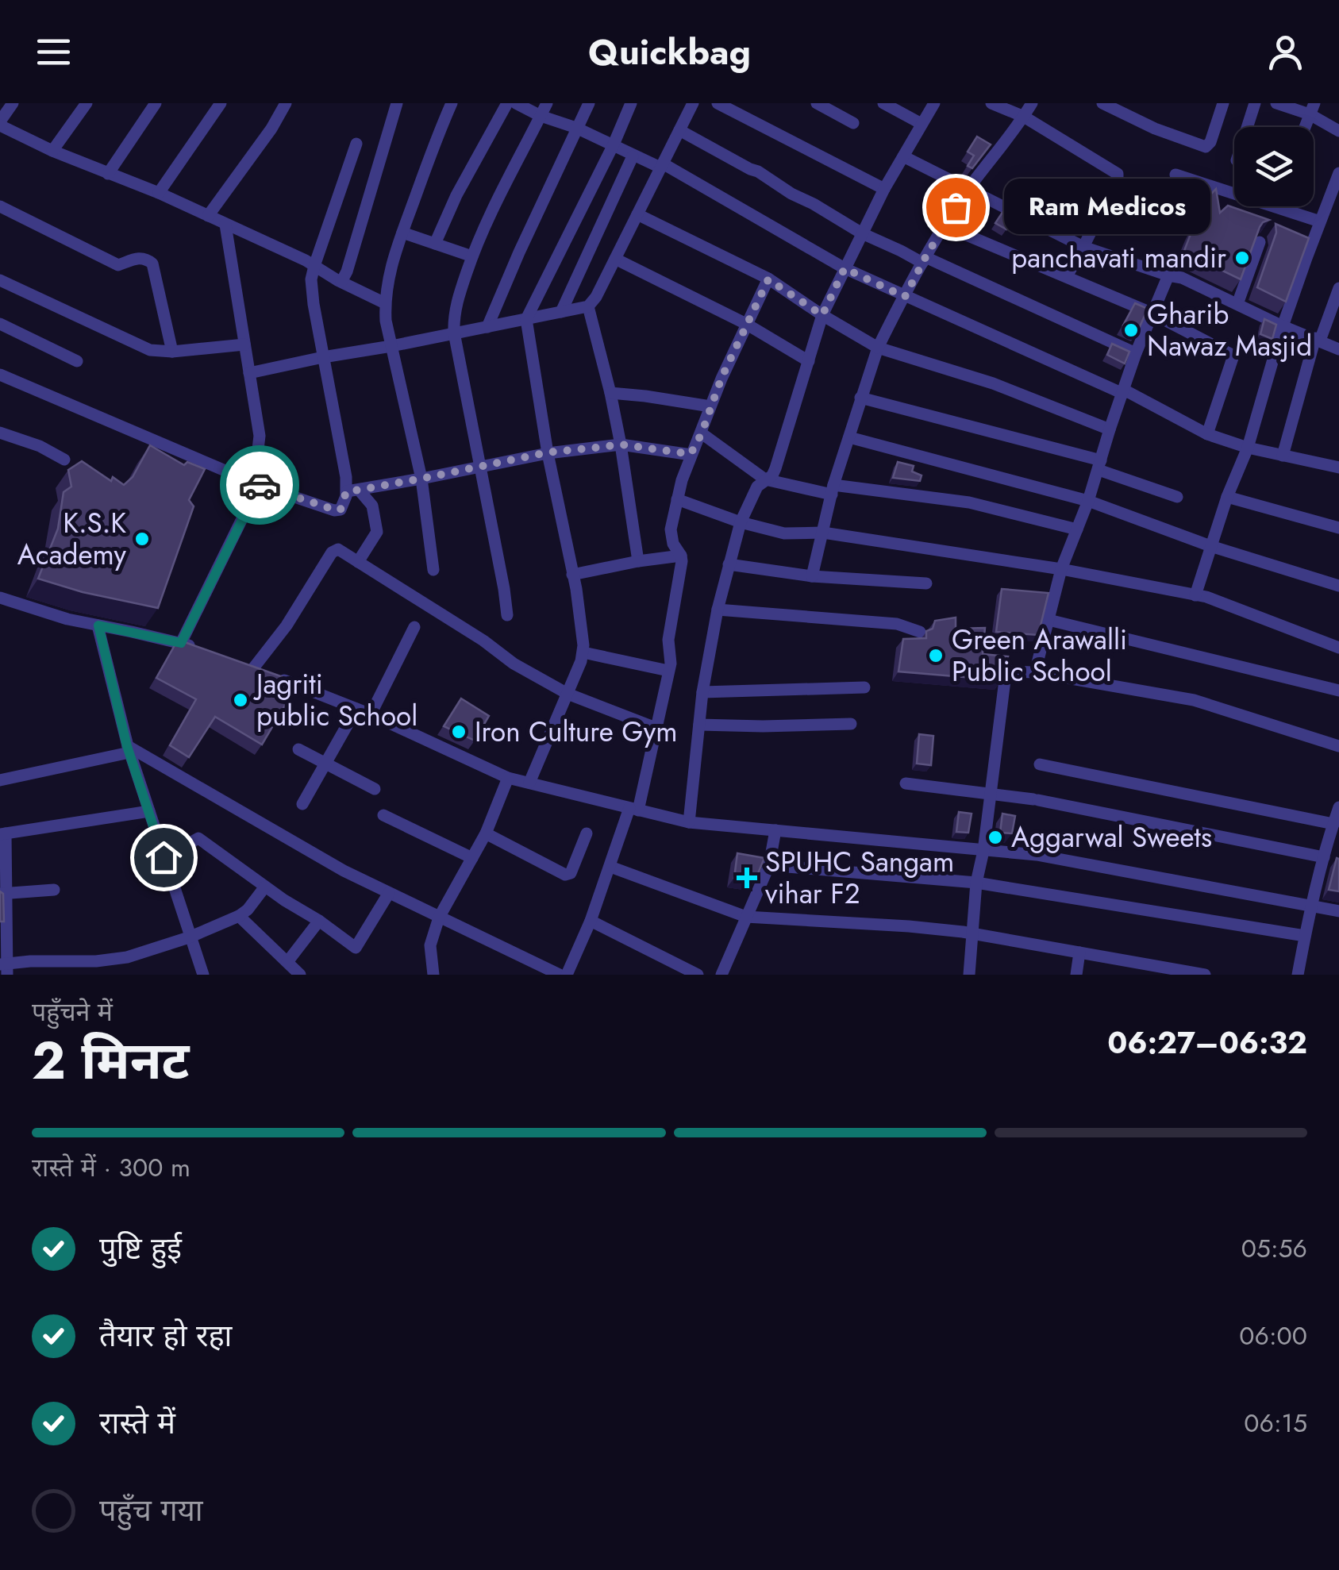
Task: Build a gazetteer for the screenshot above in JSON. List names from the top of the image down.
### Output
{
  "places": {
    "other": [
      "Ram Medicos",
      "panchavati mandir",
      "Gharib Nawaz Masjid",
      "K.S.K Academy",
      "Green Arawalli Public School",
      "Jagriti public School",
      "Iron Culture Gym",
      "Aggarwal Sweets"
    ],
    "health": ["SPUHC Sangam vihar F2"]
  },
  "page": {
    "header": "Quickbag",
    "bubble": "Ram Medicos",
    "heading": ["2 मिनट", "पहुँचने में", "06:27–06:32"],
    "bar": "रास्ते में · 300 m",
    "list": [
      ["पुष्टि हुई", "05:56"],
      ["तैयार हो रहा", "06:00"],
      ["रास्ते में", "06:15"],
      "पहुँच गया"
    ]
  }
}
